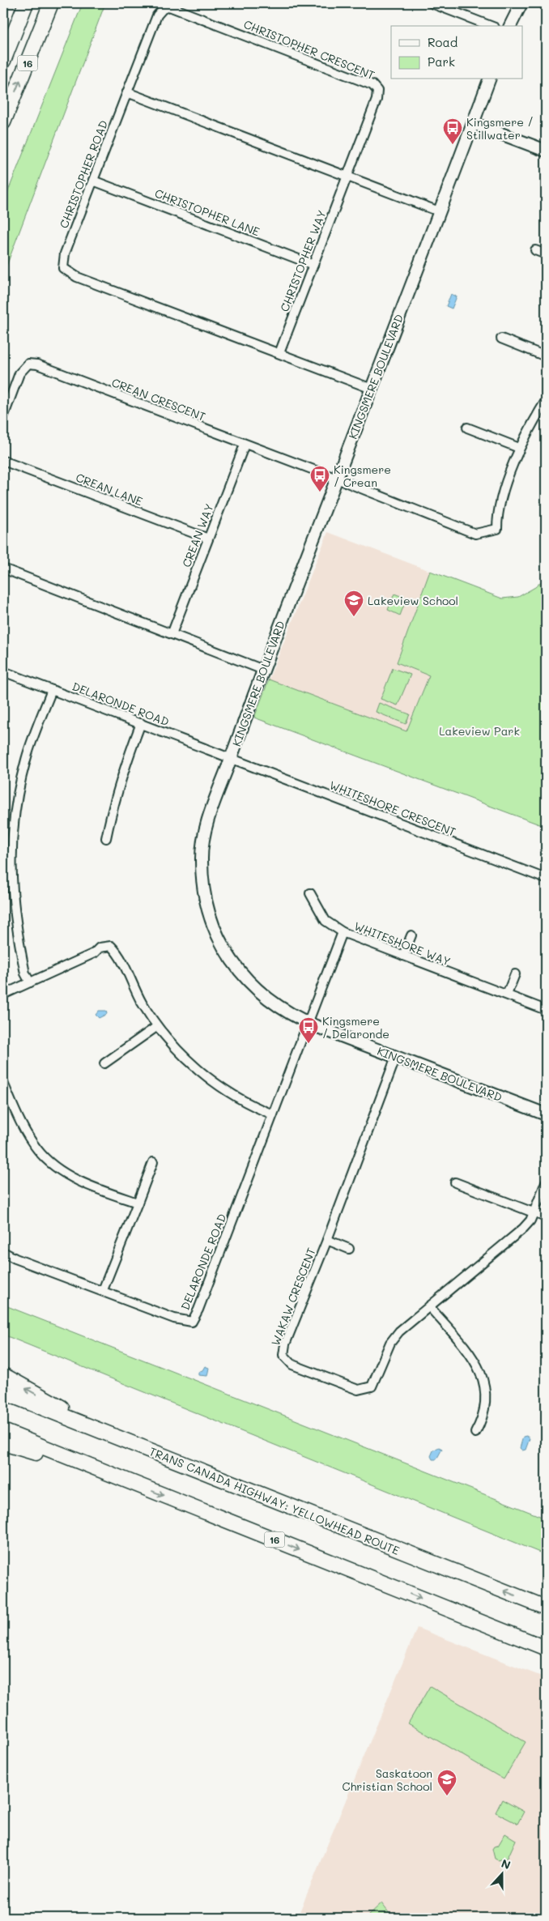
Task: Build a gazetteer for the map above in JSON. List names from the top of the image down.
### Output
{
  "streets": {
    "highway": ["16", "TRANS CANADA HIGHWAY: YELLOWHEAD ROUTE"],
    "street": [
      "CHRISTOPHER CRESCENT",
      "CHRISTOPHER ROAD",
      "CHRISTOPHER LANE",
      "CHRISTOPHER WAY",
      "KINGSMERE BOULEVARD",
      "CREAN CRESCENT",
      "CREAN LANE",
      "CREAN WAY",
      "DELARONDE ROAD",
      "WHITESHORE CRESCENT",
      "WHITESHORE WAY",
      "WAKAW CRESCENT"
    ]
  },
  "crossings": [
    ["CHRISTOPHER CRESCENT", "CHRISTOPHER ROAD"],
    ["CHRISTOPHER CRESCENT", "CHRISTOPHER WAY"],
    ["CHRISTOPHER ROAD", "CHRISTOPHER LANE"],
    ["CHRISTOPHER ROAD", "CHRISTOPHER WAY"],
    ["CHRISTOPHER ROAD", "KINGSMERE BOULEVARD"],
    ["CHRISTOPHER LANE", "CHRISTOPHER WAY"],
    ["KINGSMERE BOULEVARD", "CREAN CRESCENT"],
    ["KINGSMERE BOULEVARD", "DELARONDE ROAD"],
    ["KINGSMERE BOULEVARD", "WHITESHORE CRESCENT"],
    ["KINGSMERE BOULEVARD", "WHITESHORE WAY"],
    ["KINGSMERE BOULEVARD", "WAKAW CRESCENT"],
    ["CREAN CRESCENT", "CREAN WAY"],
    ["CREAN LANE", "CREAN WAY"],
    ["DELARONDE ROAD", "WHITESHORE CRESCENT"],
    ["DELARONDE ROAD", "WHITESHORE WAY"]
  ],
  "parks": ["Lakeview Park"],
  "places": {
    "bus stop": ["Kingsmere / Stillwater", "Kingsmere / Crean", "Kingsmere / Delaronde"],
    "school or university": ["Lakeview School", "Saskatoon Christian School"]
  },
  "legend": ["Road", "Park"],
  "north": "top"
}
